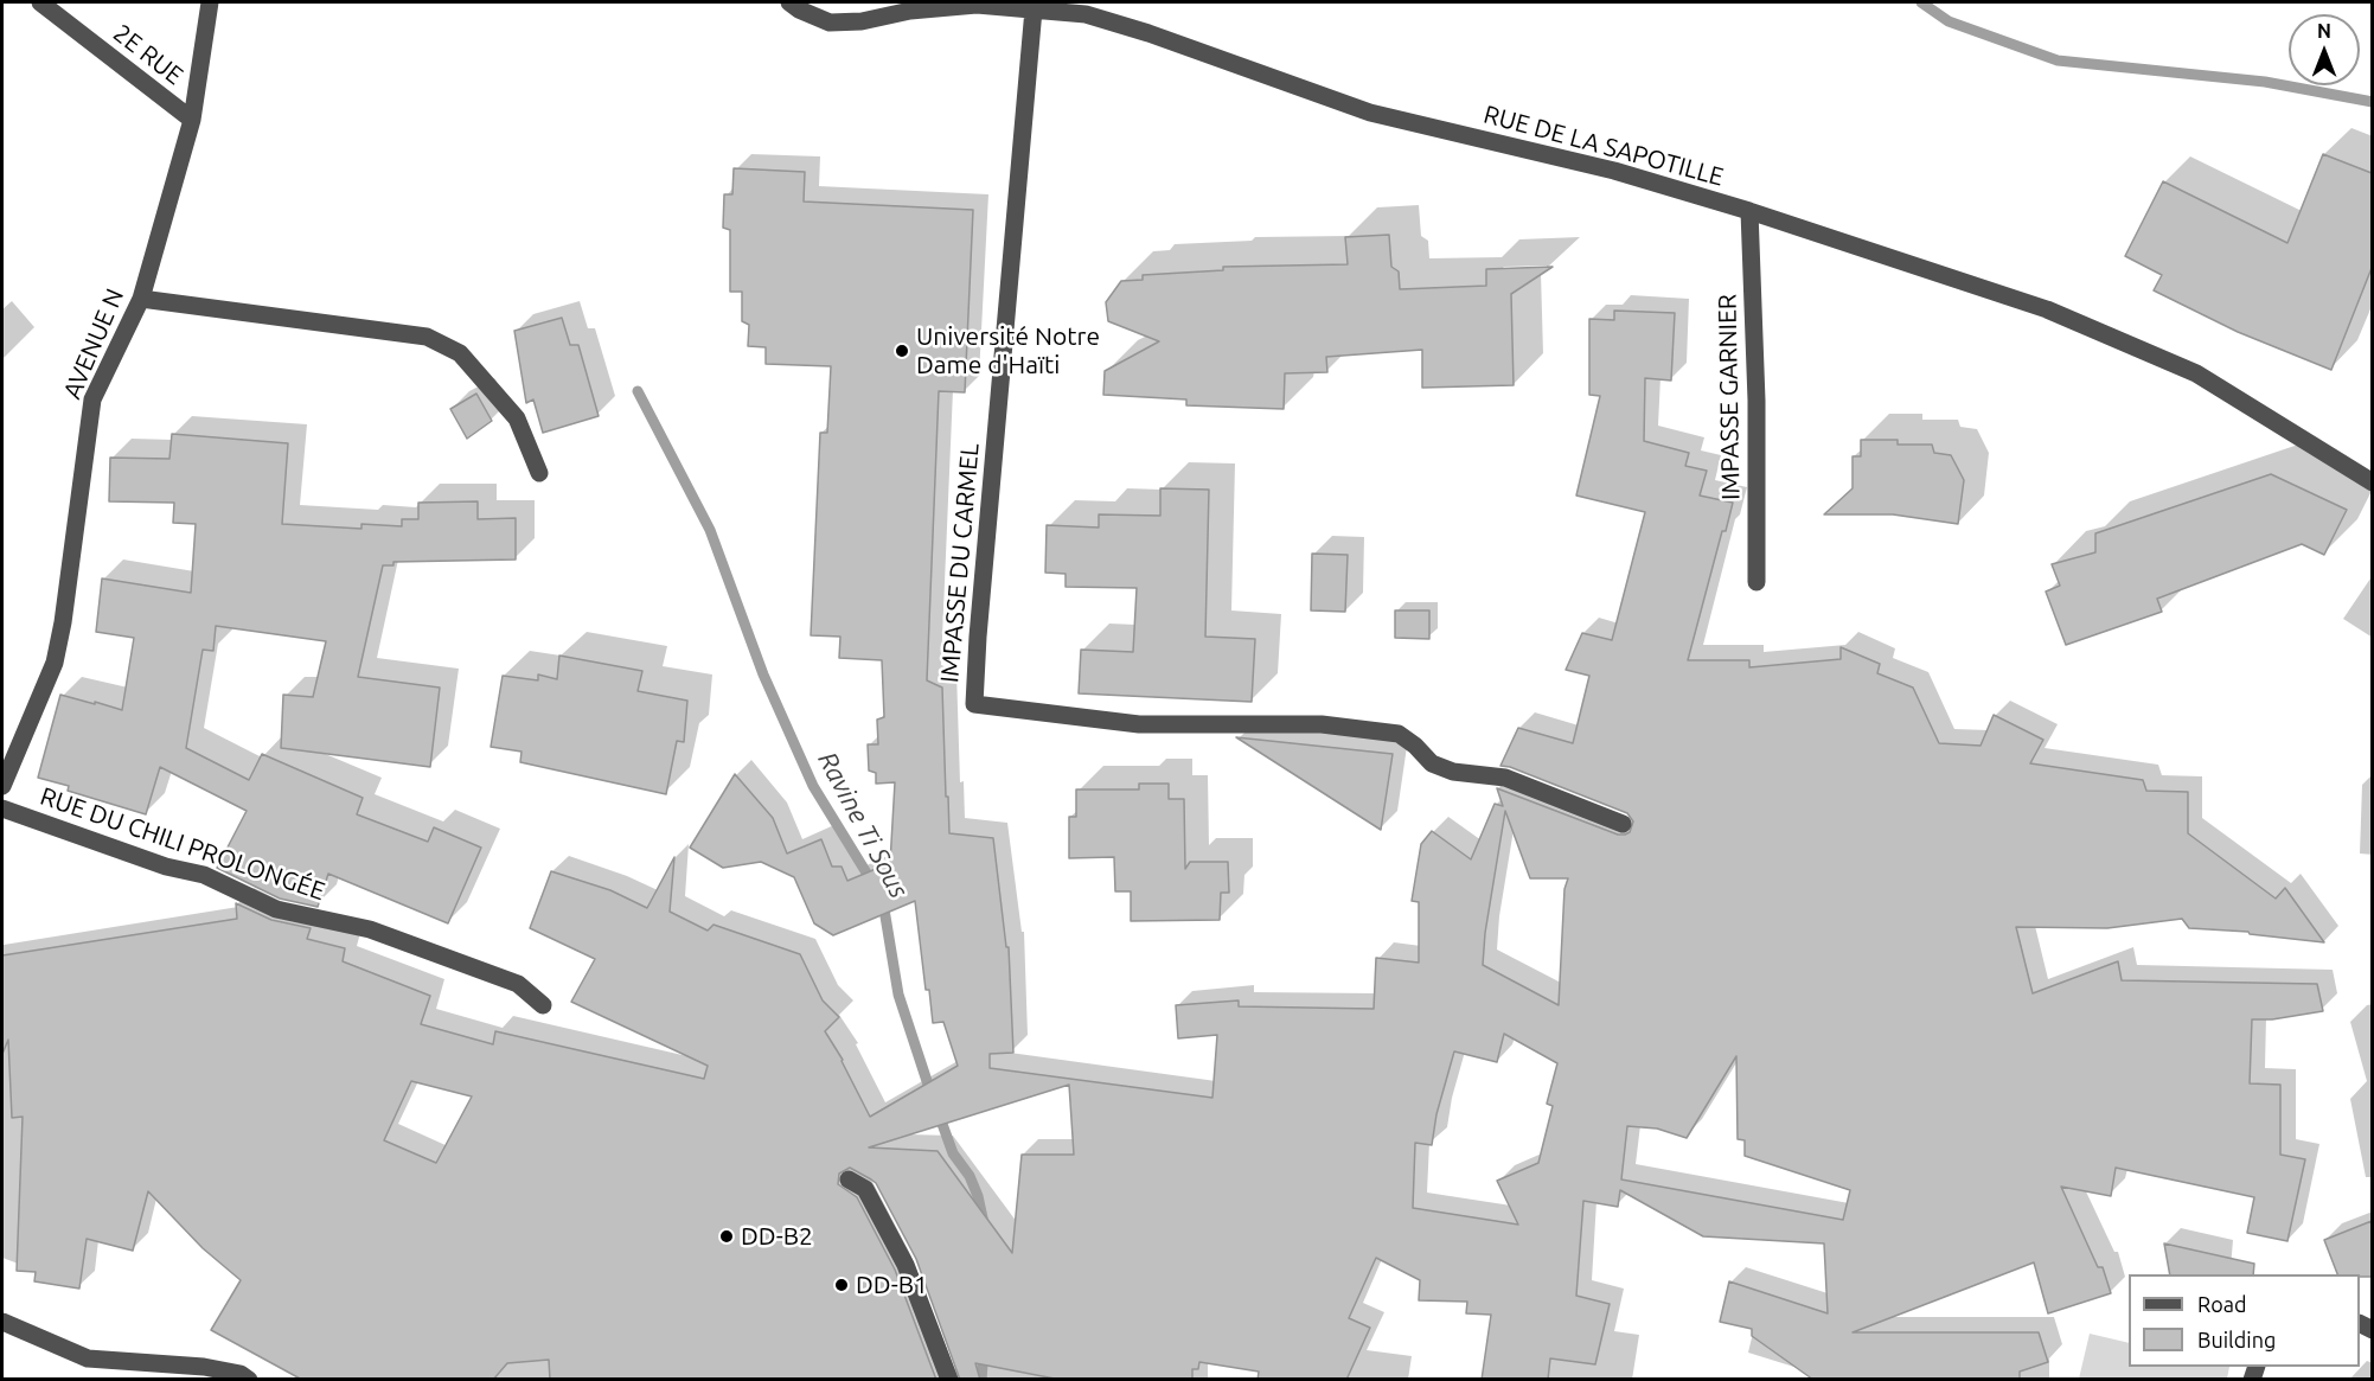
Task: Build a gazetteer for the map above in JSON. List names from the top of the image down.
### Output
{
  "streets": {
    "street": [
      "2E RUE",
      "RUE DE LA SAPOTILLE",
      "AVENUE N",
      "IMPASSE GARNIER",
      "IMPASSE DU CARMEL",
      "RUE DU CHILI PROLONGÉE"
    ]
  },
  "crossings": [
    ["2E RUE", "AVENUE N"],
    ["RUE DE LA SAPOTILLE", "IMPASSE GARNIER"],
    ["RUE DE LA SAPOTILLE", "IMPASSE DU CARMEL"]
  ],
  "water": ["Ravine Ti Sous"],
  "places": ["Université Notre Dame d'Haïti", "DD-B2", "DD-B1"],
  "legend": ["Road", "Building"],
  "north": "top"
}
